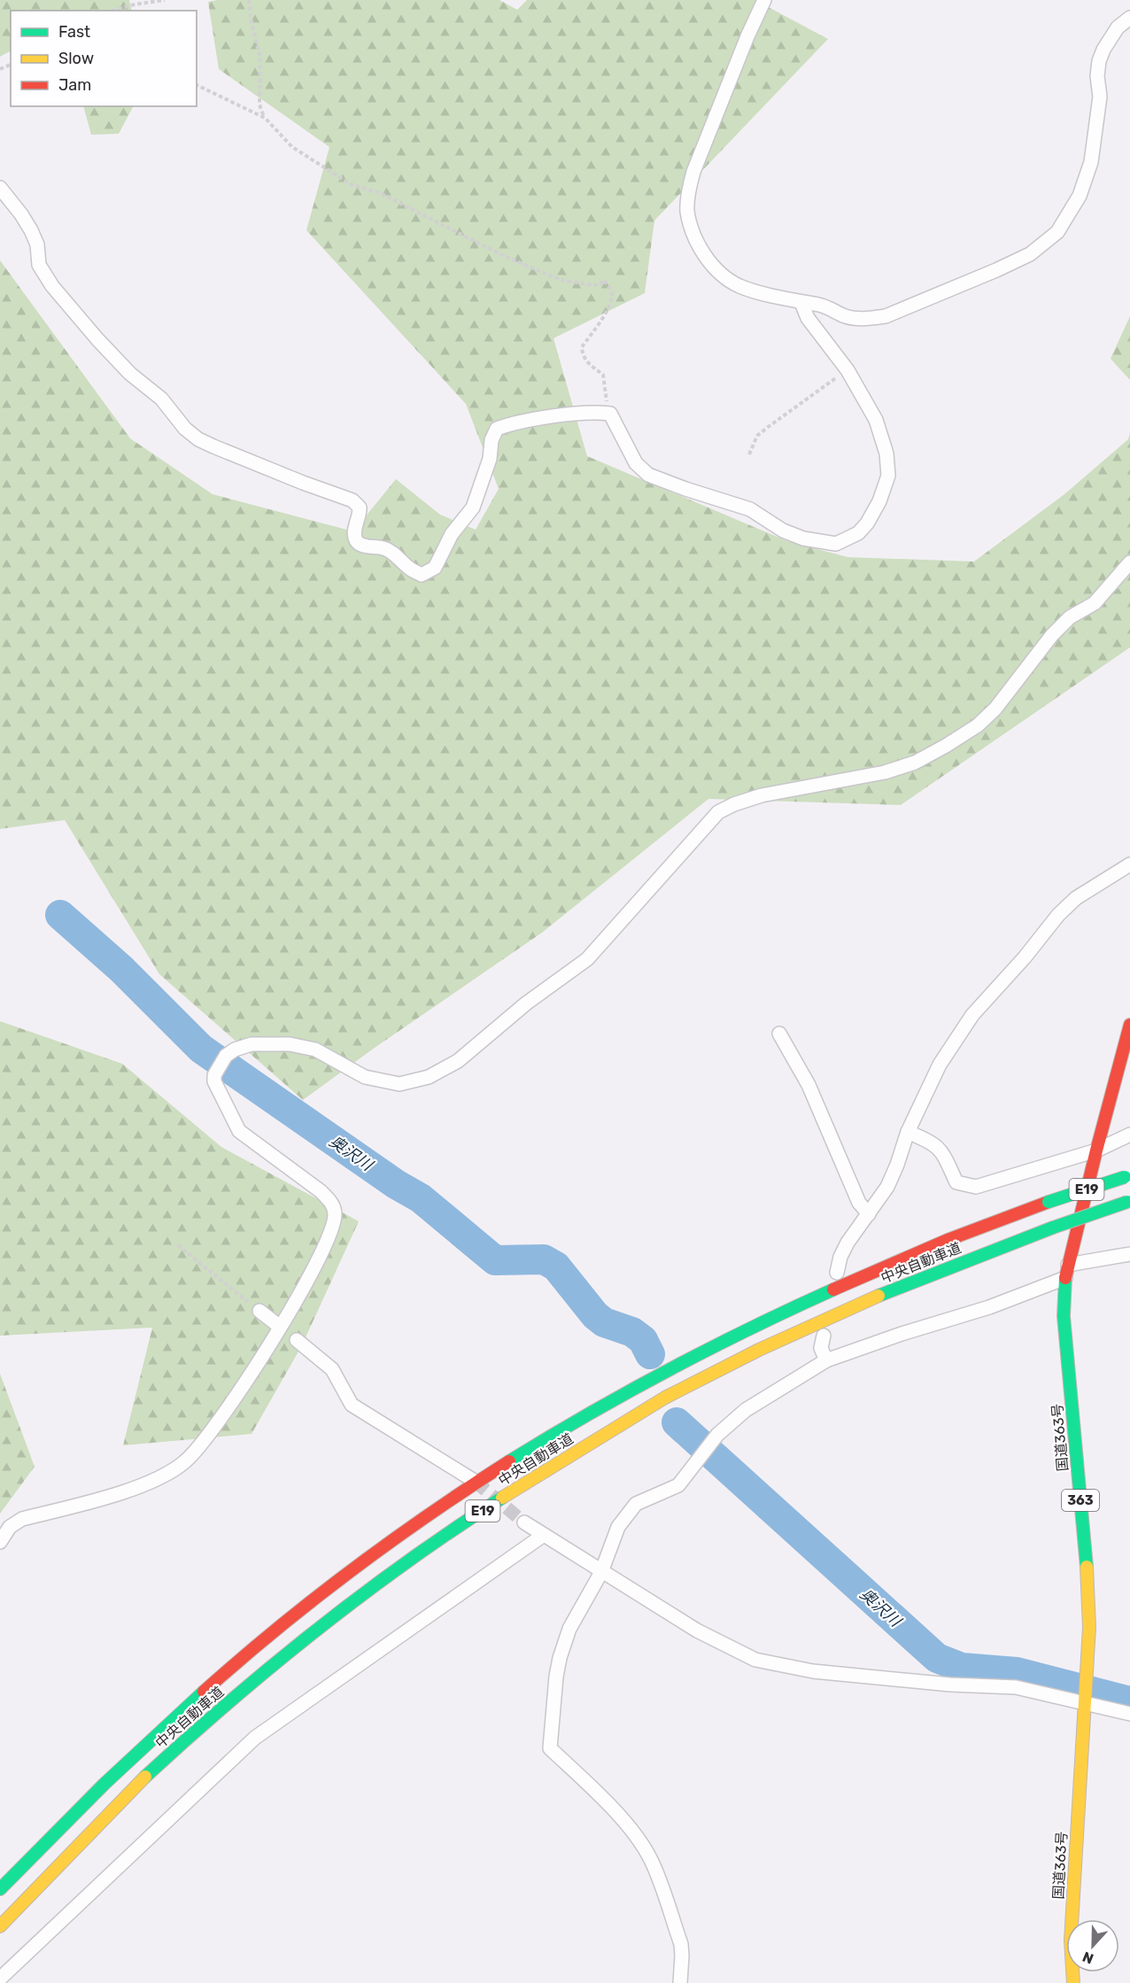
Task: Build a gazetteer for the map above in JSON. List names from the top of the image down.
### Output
{
  "streets": {
    "highway": [
      "E19",
      "中央自動車道",
      "国道363号",
      "363"
    ]
  },
  "water": ["奥沢川"],
  "legend": ["Fast", "Slow", "Jam"],
  "north": "bottom"
}
